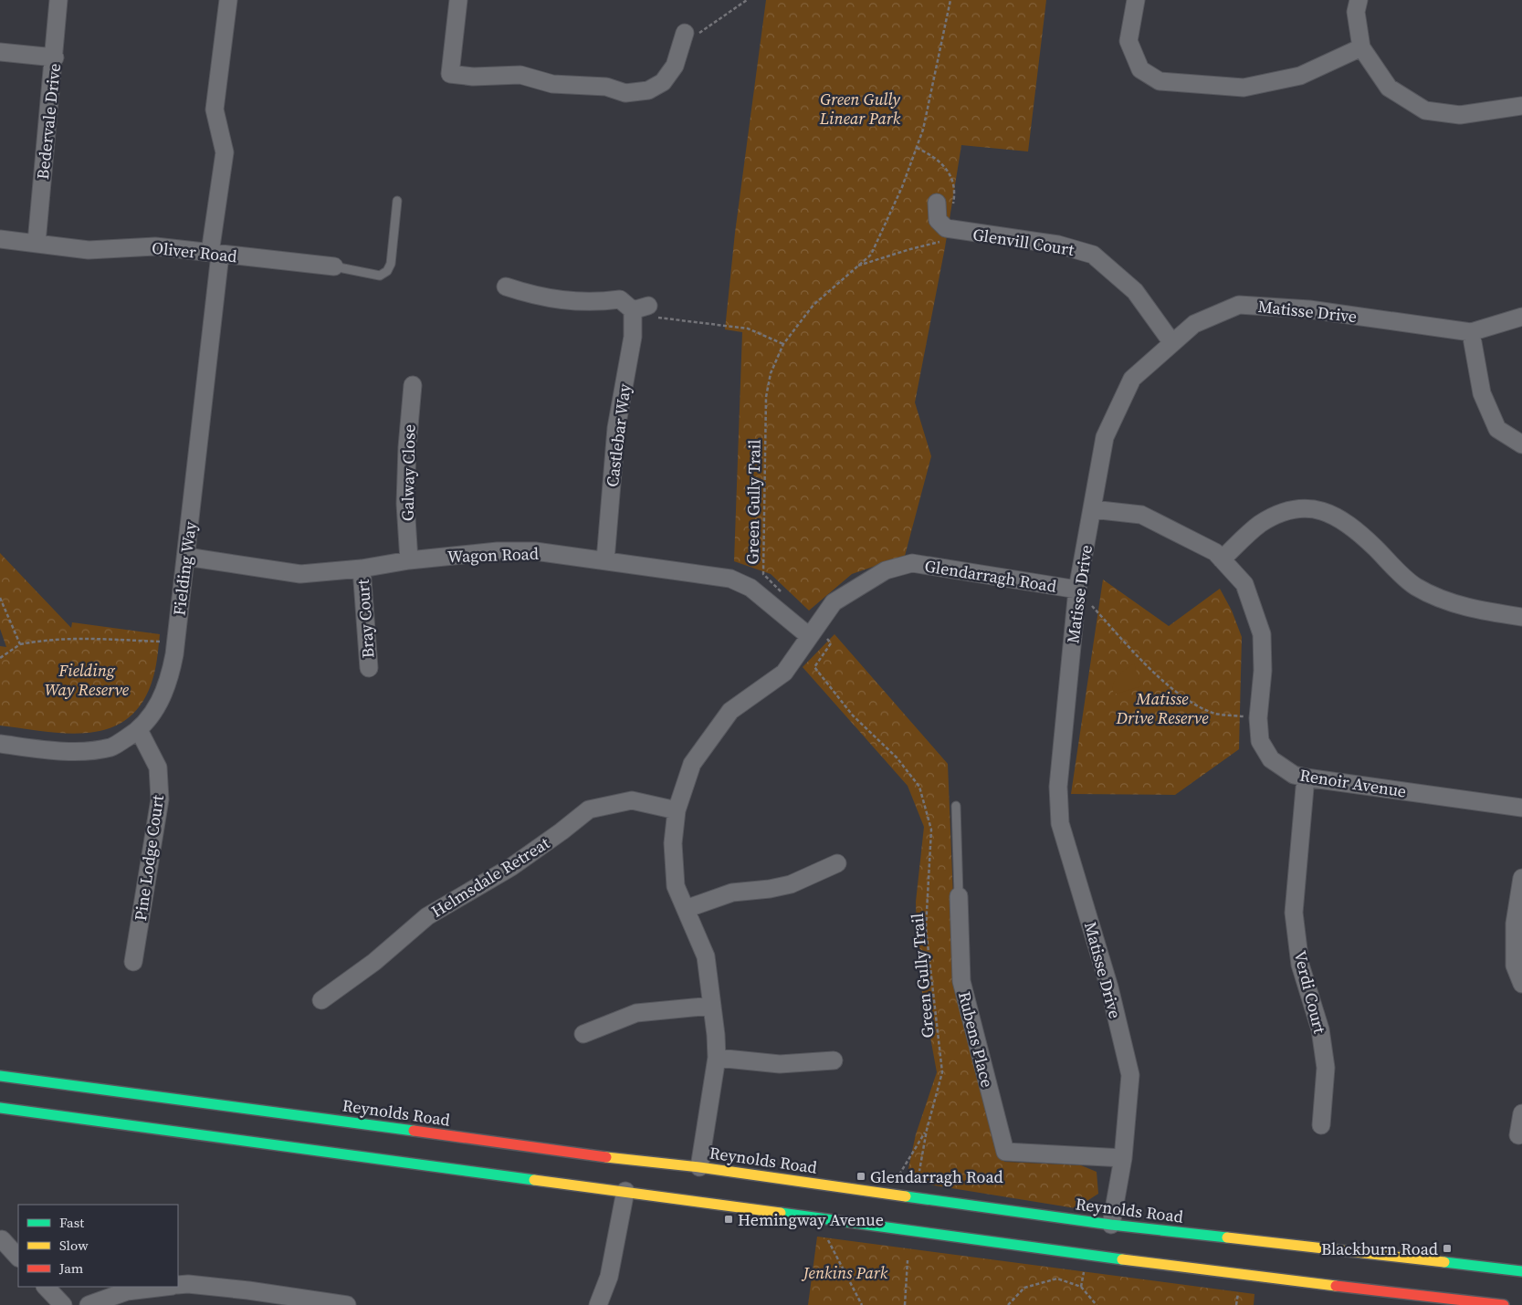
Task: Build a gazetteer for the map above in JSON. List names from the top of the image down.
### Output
{
  "streets": {
    "main road": ["Reynolds Road"],
    "street": [
      "Bedervale Drive",
      "Glenvill Court",
      "Oliver Road",
      "Matisse Drive",
      "Castlebar Way",
      "Galway Close",
      "Wagon Road",
      "Fielding Way",
      "Glendarragh Road",
      "Bray Court",
      "Renoir Avenue",
      "Pine Lodge Court",
      "Helmsdale Retreat",
      "Verdi Court",
      "Rubens Place"
    ],
    "path": ["Green Gully Trail"]
  },
  "crossings": [
    ["Bedervale Drive", "Oliver Road"],
    ["Glenvill Court", "Matisse Drive"],
    ["Oliver Road", "Fielding Way"],
    ["Matisse Drive", "Glendarragh Road"],
    ["Matisse Drive", "Renoir Avenue"],
    ["Matisse Drive", "Rubens Place"],
    ["Matisse Drive", "Reynolds Road"],
    ["Castlebar Way", "Wagon Road"],
    ["Galway Close", "Wagon Road"],
    ["Green Gully Trail", "Wagon Road"],
    ["Green Gully Trail", "Glendarragh Road"],
    ["Wagon Road", "Fielding Way"],
    ["Wagon Road", "Glendarragh Road"],
    ["Wagon Road", "Bray Court"],
    ["Fielding Way", "Pine Lodge Court"],
    ["Glendarragh Road", "Helmsdale Retreat"],
    ["Glendarragh Road", "Reynolds Road"],
    ["Renoir Avenue", "Verdi Court"]
  ],
  "parks": [
    "Green Gully Linear Park",
    "Fielding Way Reserve",
    "Matisse Drive Reserve",
    "Jenkins Park"
  ],
  "places": {
    "transit": ["Glendarragh Road", "Hemingway Avenue", "Blackburn Road"]
  },
  "legend": ["Fast", "Slow", "Jam"]
}
